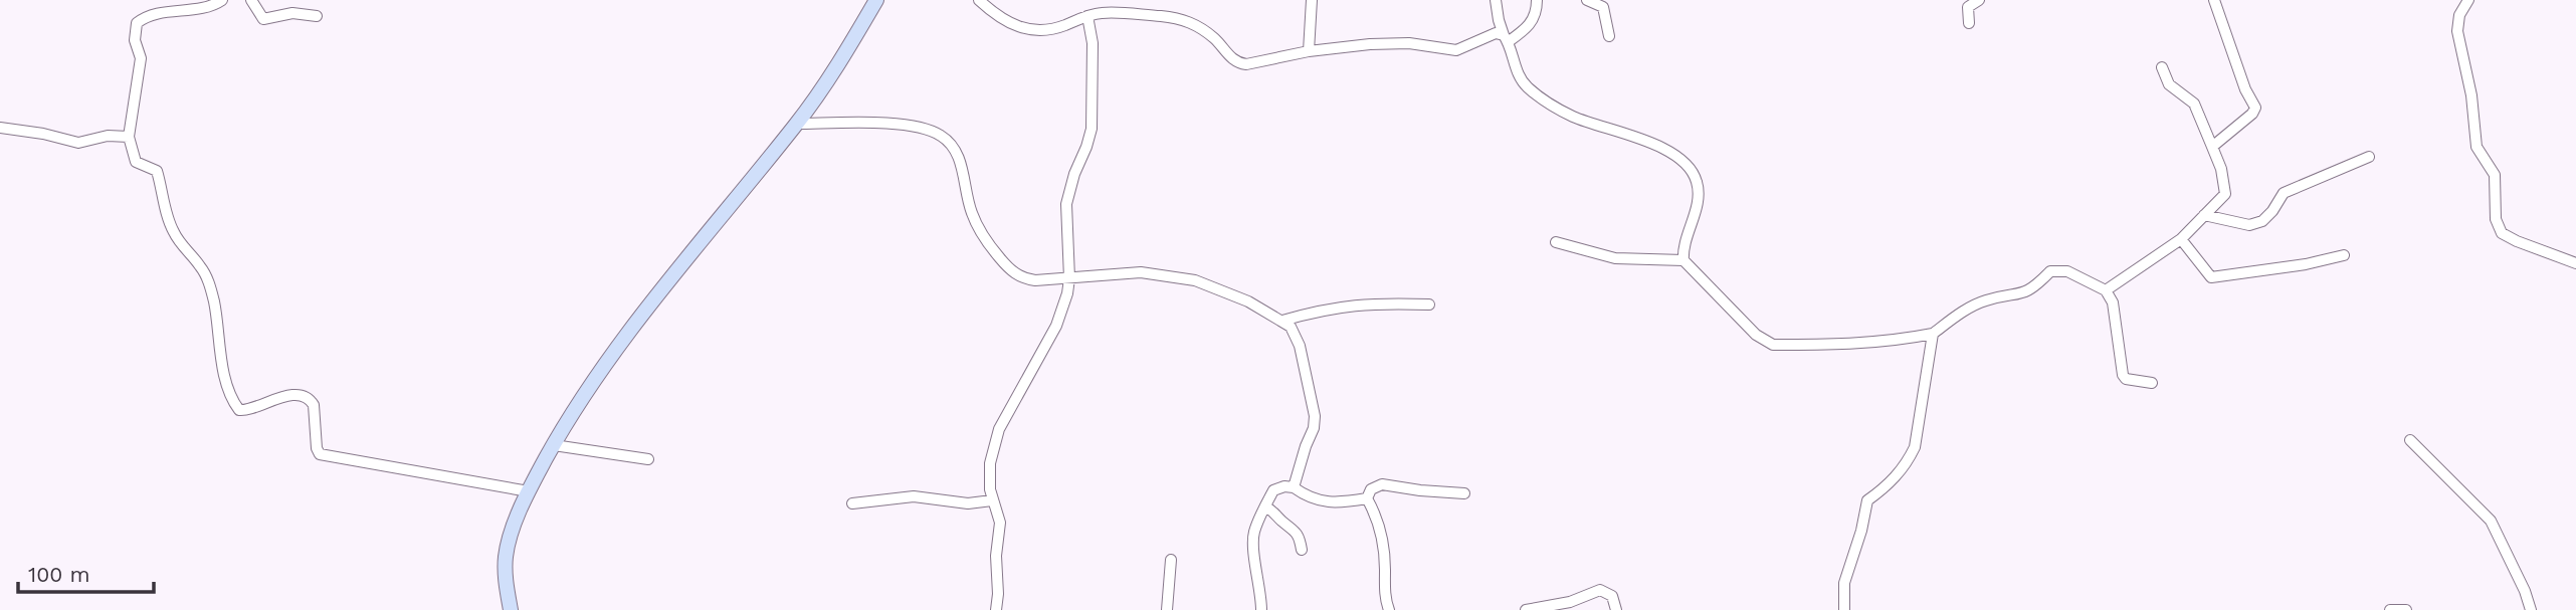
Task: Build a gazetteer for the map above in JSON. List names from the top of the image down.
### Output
{
  "scale_bar": "100 m"
}
